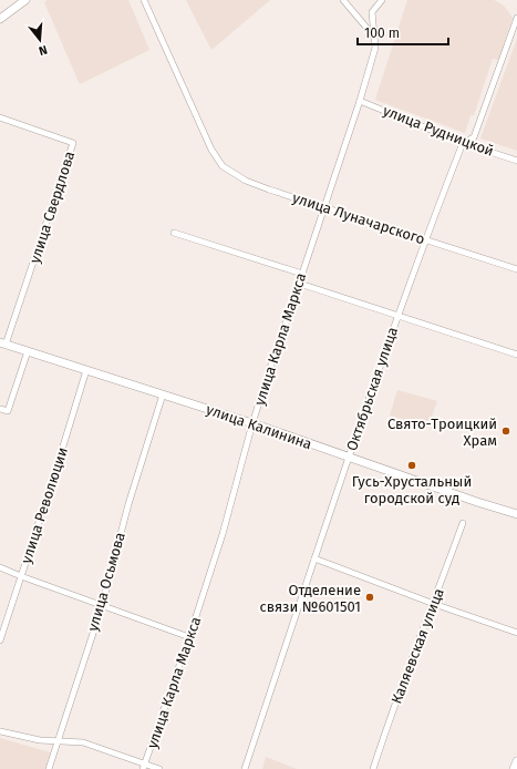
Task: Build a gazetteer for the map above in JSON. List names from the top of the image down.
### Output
{
  "streets": {
    "street": [
      "улица Рудницкой",
      "улица Свердлова",
      "улица Луначарского",
      "улица Карла Маркса",
      "Октябрьская улица",
      "улица Калинина",
      "улица Революции",
      "улица Осьмова",
      "Каляевская улица"
    ]
  },
  "crossings": [
    ["улица Рудницкой", "улица Карла Маркса"],
    ["улица Рудницкой", "Октябрьская улица"],
    ["улица Свердлова", "улица Калинина"],
    ["улица Луначарского", "улица Карла Маркса"],
    ["улица Луначарского", "Октябрьская улица"],
    ["улица Карла Маркса", "улица Калинина"],
    ["Октябрьская улица", "улица Калинина"],
    ["улица Калинина", "улица Революции"],
    ["улица Калинина", "улица Осьмова"]
  ],
  "places": ["Свято-Троицкий Храм", "Гусь-Хрустальный городской суд", "Отделение связи №601501"],
  "scale_bar": "100 m",
  "north": "bottom"
}
